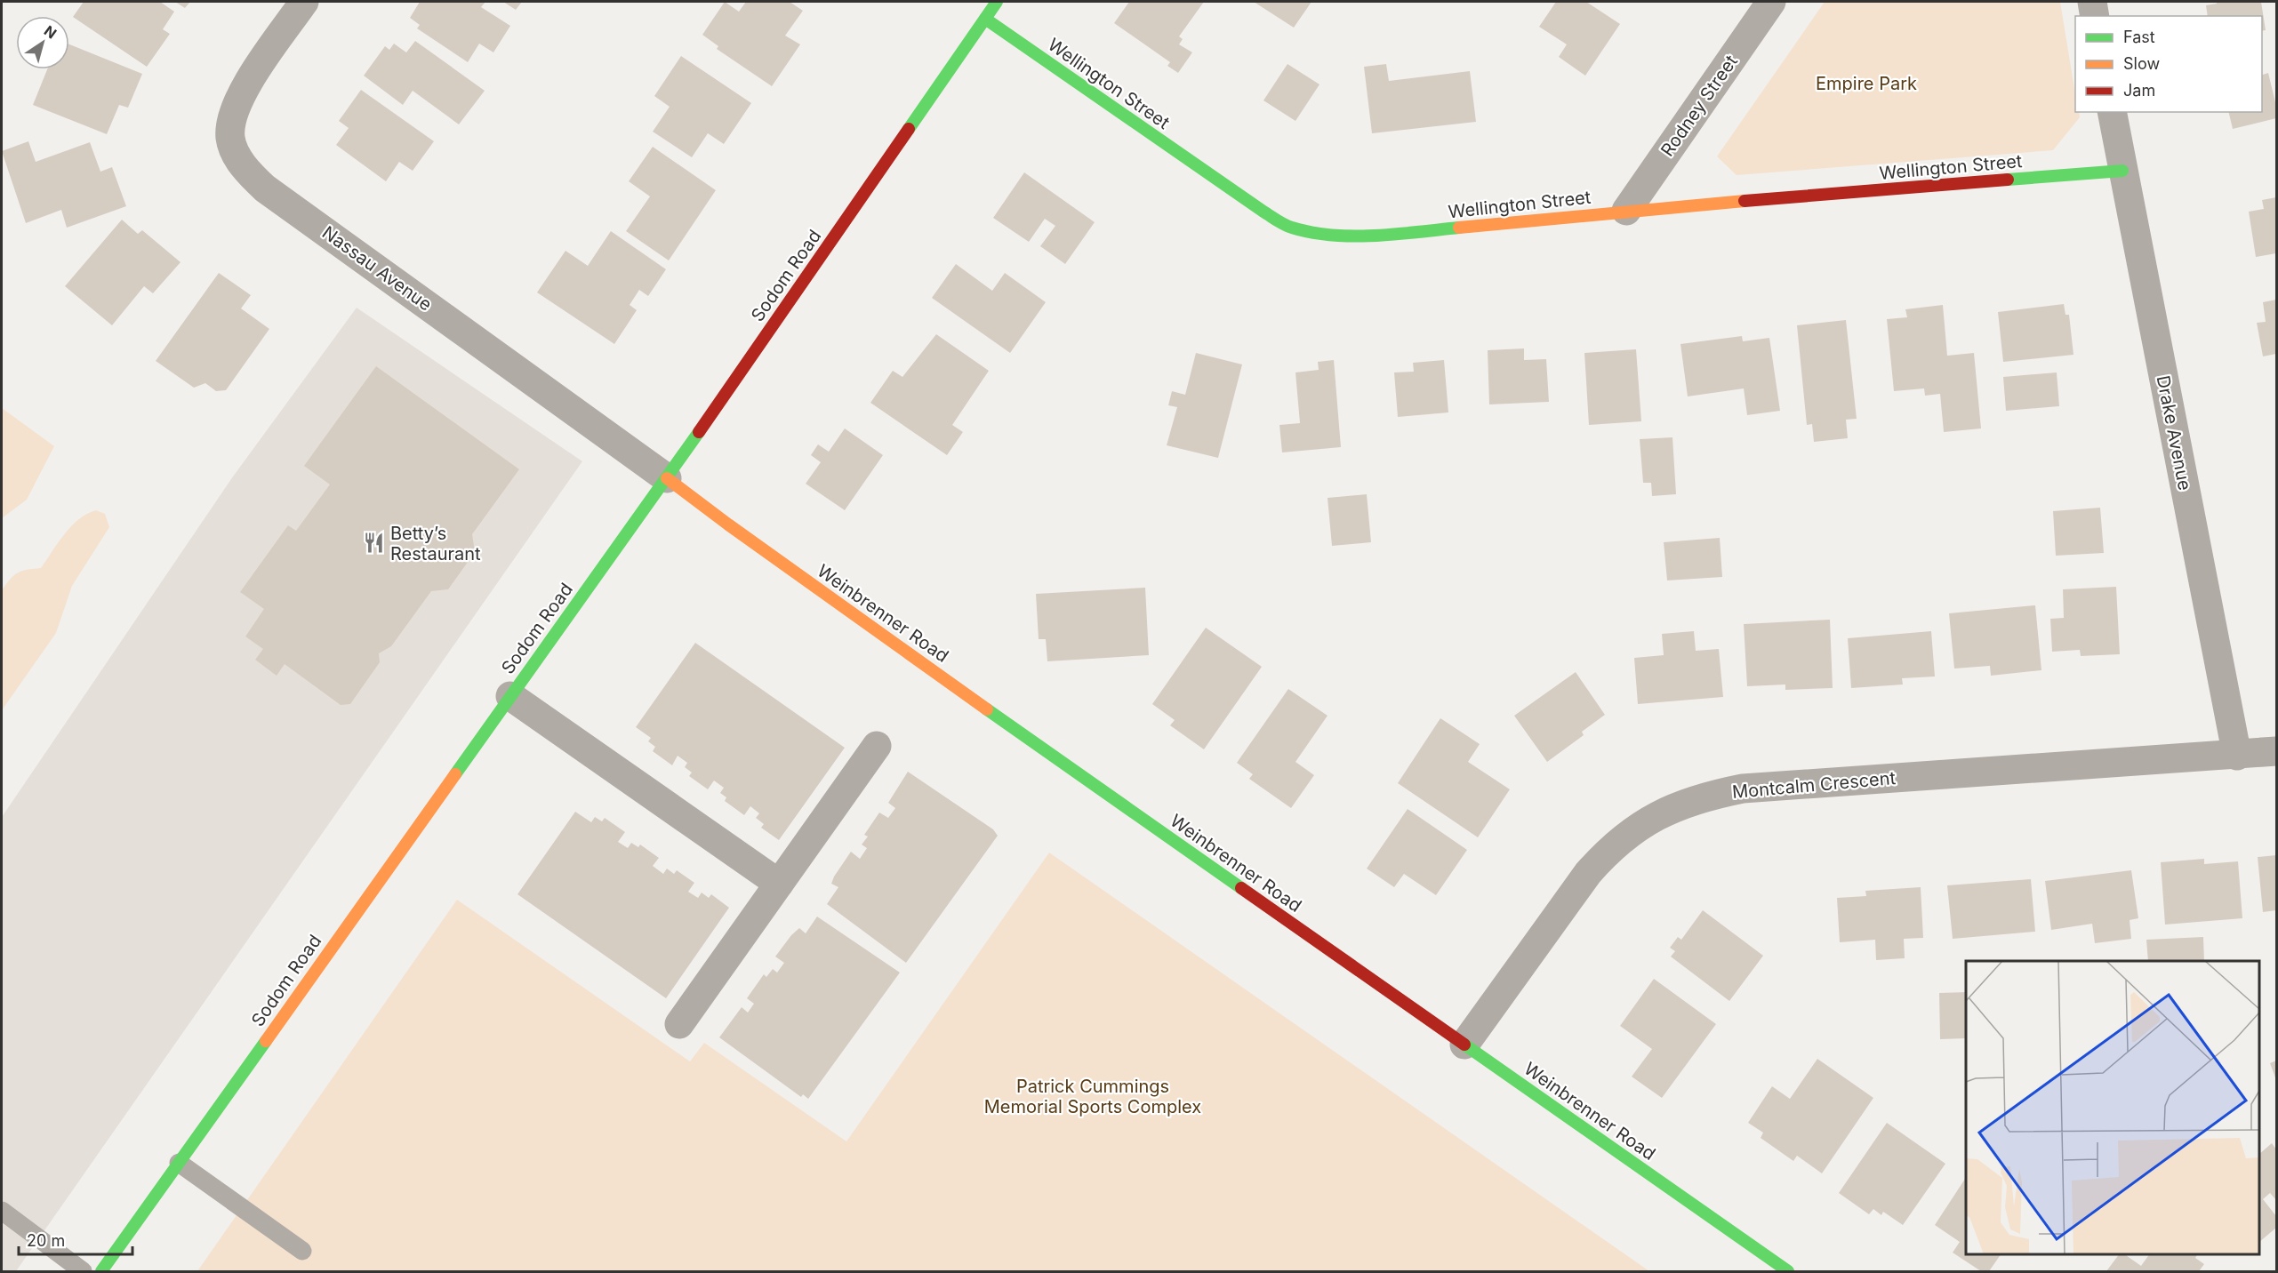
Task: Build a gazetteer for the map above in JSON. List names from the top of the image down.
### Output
{
  "streets": {
    "street": [
      "Wellington Street",
      "Rodney Street",
      "Nassau Avenue",
      "Sodom Road",
      "Drake Avenue",
      "Weinbrenner Road",
      "Montcalm Crescent"
    ]
  },
  "crossings": [
    ["Wellington Street", "Rodney Street"],
    ["Wellington Street", "Sodom Road"],
    ["Wellington Street", "Drake Avenue"],
    ["Nassau Avenue", "Sodom Road"],
    ["Nassau Avenue", "Weinbrenner Road"],
    ["Sodom Road", "Weinbrenner Road"],
    ["Drake Avenue", "Montcalm Crescent"],
    ["Weinbrenner Road", "Montcalm Crescent"]
  ],
  "parks": ["Empire Park", "Patrick Cummings Memorial Sports Complex"],
  "places": {
    "restaurant": ["Betty’s Restaurant"]
  },
  "legend": ["Fast", "Slow", "Jam"],
  "scale_bar": "20 m",
  "north": "top right"
}
